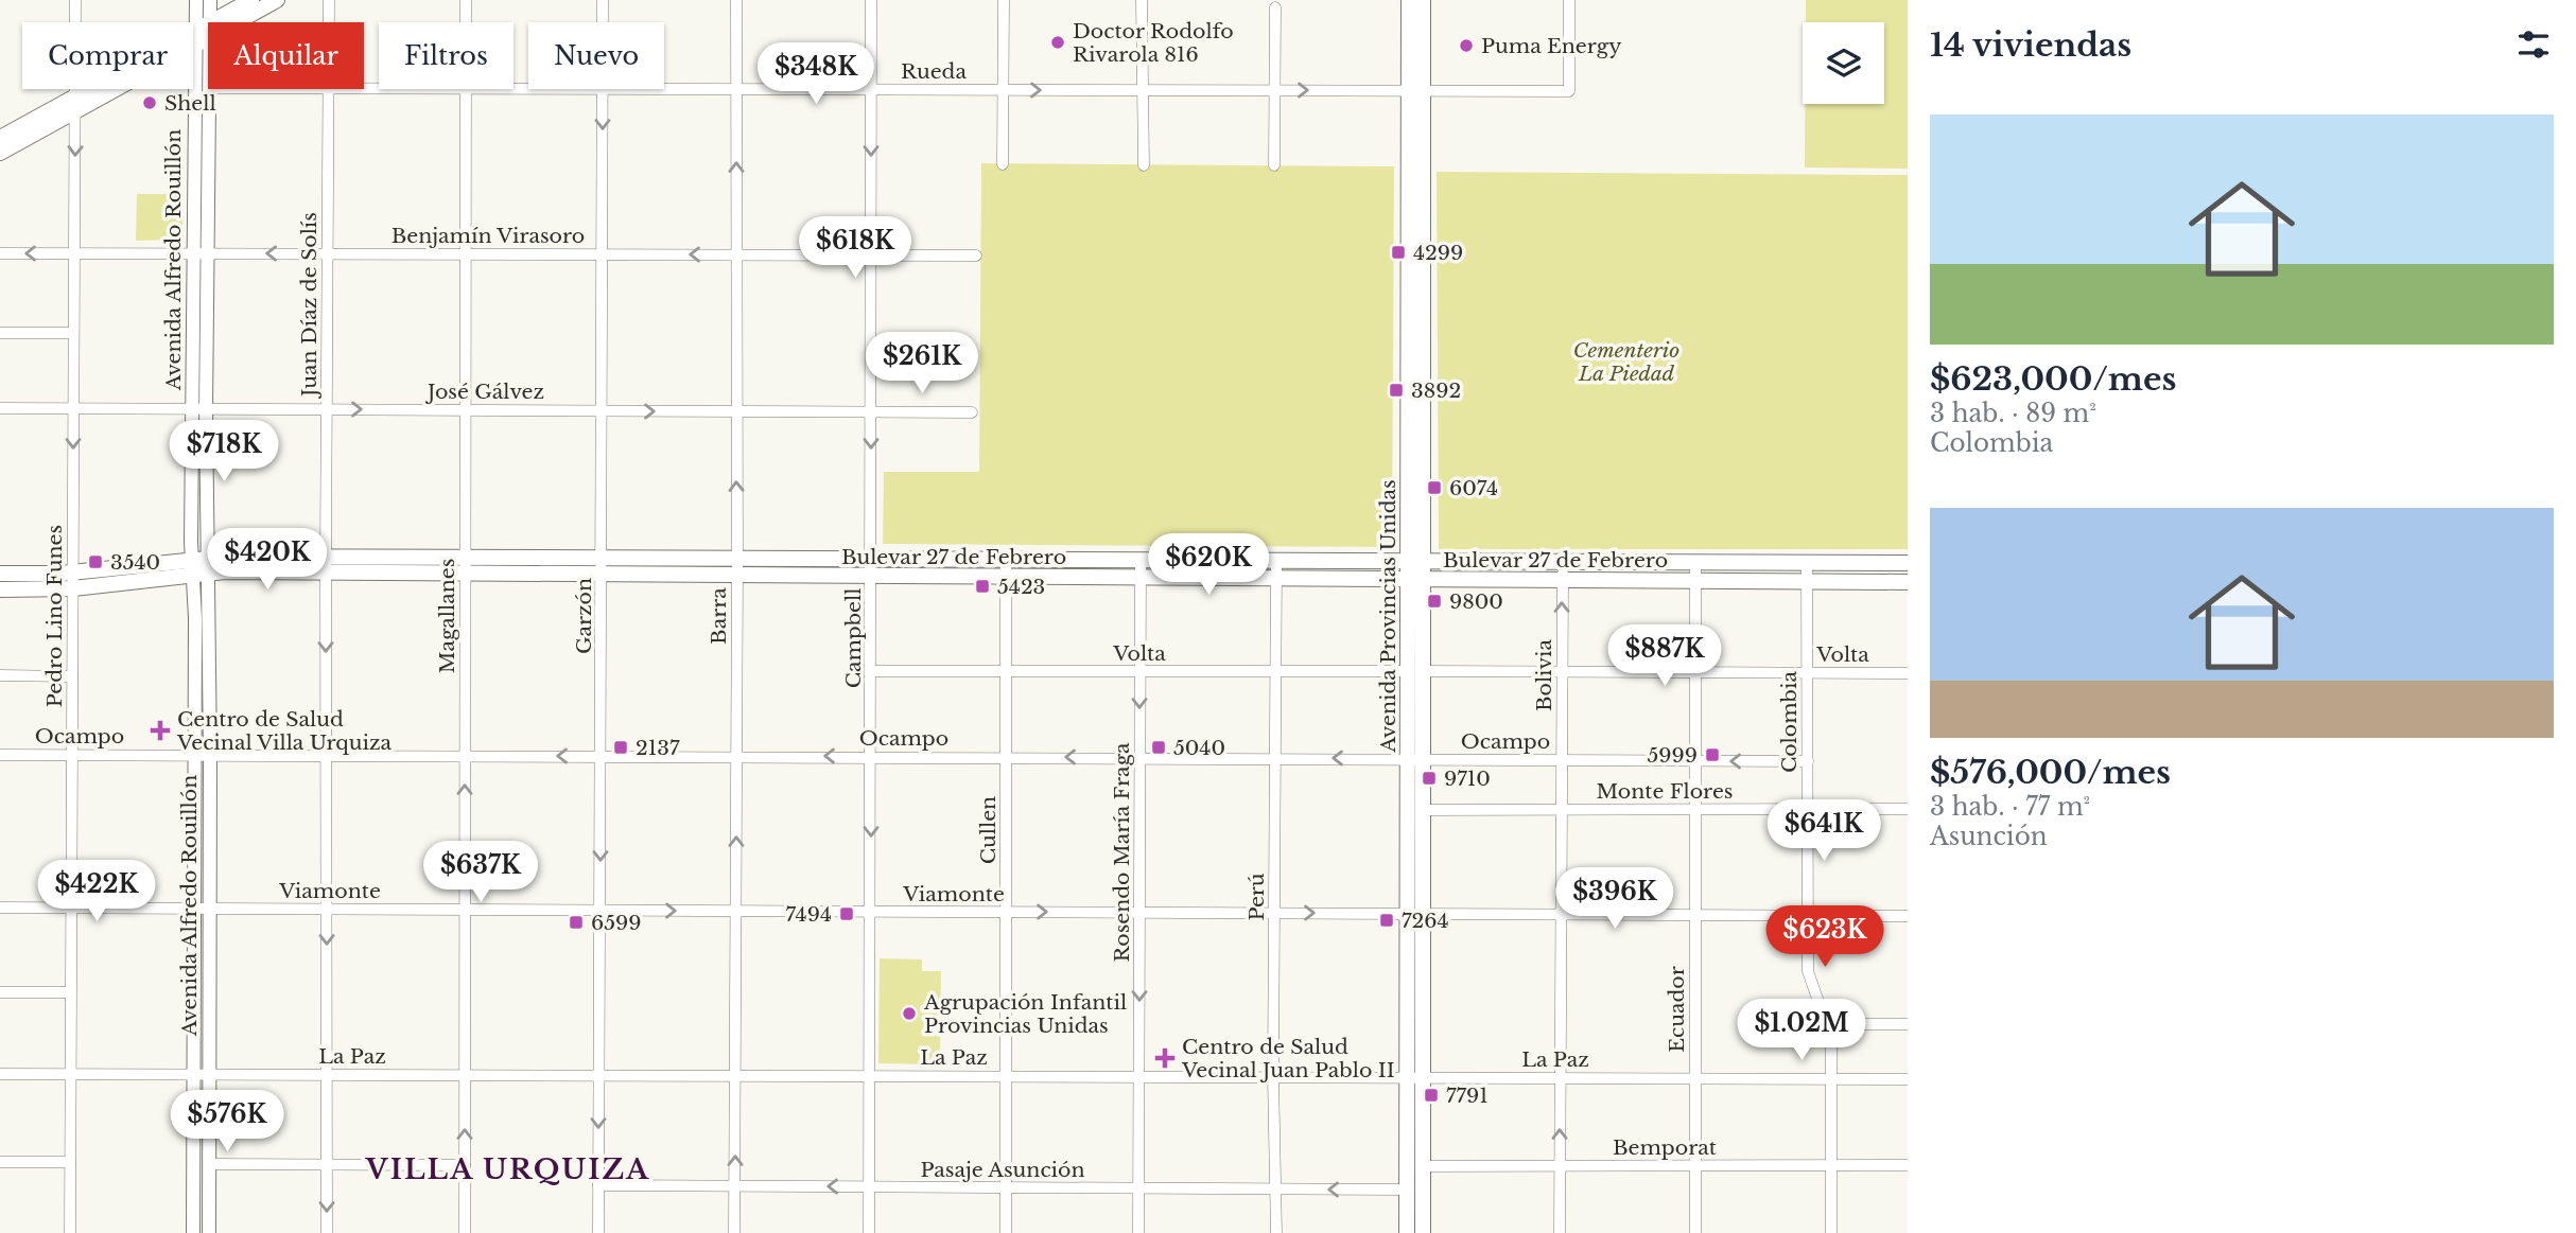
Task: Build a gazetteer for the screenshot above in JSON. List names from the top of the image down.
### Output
{
  "streets": {
    "main road": ["Bulevar 27 de Febrero", "Avenida Provincias Unidas"],
    "street": [
      "Rueda",
      "Benjamín Virasoro",
      "Avenida Alfredo Rouillón",
      "Juan Díaz de Solís",
      "José Gálvez",
      "Pedro Lino Funes",
      "Magallanes",
      "Garzón",
      "Barra",
      "Campbell",
      "Volta",
      "Bolivia",
      "Colombia",
      "Ocampo",
      "Monte Flores",
      "Cullen",
      "Rosendo María Fraga",
      "Viamonte",
      "Perú",
      "Ecuador",
      "La Paz",
      "Bemporat",
      "Pasaje Asunción"
    ]
  },
  "crossings": [
    ["Rueda", "Barra"],
    ["Rueda", "Avenida Provincias Unidas"],
    ["Rueda", "Campbell"],
    ["Benjamín Virasoro", "Avenida Alfredo Rouillón"],
    ["Benjamín Virasoro", "Juan Díaz de Solís"],
    ["Benjamín Virasoro", "Pedro Lino Funes"],
    ["Benjamín Virasoro", "Magallanes"],
    ["Benjamín Virasoro", "Garzón"],
    ["Benjamín Virasoro", "Barra"],
    ["Benjamín Virasoro", "Campbell"],
    ["Avenida Alfredo Rouillón", "José Gálvez"],
    ["Avenida Alfredo Rouillón", "Bulevar 27 de Febrero"],
    ["Avenida Alfredo Rouillón", "Ocampo"],
    ["Avenida Alfredo Rouillón", "Viamonte"],
    ["Avenida Alfredo Rouillón", "La Paz"],
    ["Juan Díaz de Solís", "José Gálvez"],
    ["Juan Díaz de Solís", "Bulevar 27 de Febrero"],
    ["Juan Díaz de Solís", "Ocampo"],
    ["Juan Díaz de Solís", "Viamonte"],
    ["Juan Díaz de Solís", "La Paz"],
    ["José Gálvez", "Pedro Lino Funes"],
    ["José Gálvez", "Magallanes"],
    ["José Gálvez", "Garzón"],
    ["José Gálvez", "Barra"],
    ["José Gálvez", "Campbell"],
    ["Bulevar 27 de Febrero", "Pedro Lino Funes"],
    ["Bulevar 27 de Febrero", "Magallanes"],
    ["Bulevar 27 de Febrero", "Garzón"],
    ["Bulevar 27 de Febrero", "Barra"],
    ["Bulevar 27 de Febrero", "Avenida Provincias Unidas"],
    ["Bulevar 27 de Febrero", "Campbell"],
    ["Bulevar 27 de Febrero", "Bolivia"],
    ["Bulevar 27 de Febrero", "Colombia"],
    ["Bulevar 27 de Febrero", "Cullen"],
    ["Bulevar 27 de Febrero", "Rosendo María Fraga"],
    ["Bulevar 27 de Febrero", "Perú"],
    ["Bulevar 27 de Febrero", "Ecuador"],
    ["Pedro Lino Funes", "Ocampo"],
    ["Pedro Lino Funes", "Viamonte"],
    ["Pedro Lino Funes", "La Paz"],
    ["Magallanes", "Ocampo"],
    ["Magallanes", "Viamonte"],
    ["Magallanes", "La Paz"],
    ["Garzón", "Ocampo"],
    ["Garzón", "Viamonte"],
    ["Garzón", "La Paz"],
    ["Garzón", "Pasaje Asunción"],
    ["Barra", "Ocampo"],
    ["Barra", "Viamonte"],
    ["Barra", "La Paz"],
    ["Barra", "Pasaje Asunción"],
    ["Avenida Provincias Unidas", "Volta"],
    ["Avenida Provincias Unidas", "Ocampo"],
    ["Avenida Provincias Unidas", "Monte Flores"],
    ["Avenida Provincias Unidas", "Viamonte"],
    ["Avenida Provincias Unidas", "La Paz"],
    ["Avenida Provincias Unidas", "Bemporat"],
    ["Avenida Provincias Unidas", "Pasaje Asunción"],
    ["Campbell", "Volta"],
    ["Campbell", "Ocampo"],
    ["Campbell", "Viamonte"],
    ["Campbell", "La Paz"],
    ["Campbell", "Pasaje Asunción"],
    ["Volta", "Bolivia"],
    ["Volta", "Colombia"],
    ["Volta", "Cullen"],
    ["Volta", "Rosendo María Fraga"],
    ["Volta", "Perú"],
    ["Volta", "Ecuador"],
    ["Bolivia", "Ocampo"],
    ["Bolivia", "Monte Flores"],
    ["Bolivia", "Viamonte"],
    ["Bolivia", "La Paz"],
    ["Bolivia", "Bemporat"],
    ["Colombia", "Ocampo"],
    ["Colombia", "Monte Flores"],
    ["Colombia", "Viamonte"],
    ["Colombia", "La Paz"],
    ["Colombia", "Bemporat"],
    ["Ocampo", "Cullen"],
    ["Ocampo", "Rosendo María Fraga"],
    ["Ocampo", "Perú"],
    ["Ocampo", "Ecuador"],
    ["Monte Flores", "Ecuador"],
    ["Cullen", "Viamonte"],
    ["Cullen", "La Paz"],
    ["Cullen", "Pasaje Asunción"],
    ["Rosendo María Fraga", "Viamonte"],
    ["Rosendo María Fraga", "La Paz"],
    ["Rosendo María Fraga", "Pasaje Asunción"],
    ["Viamonte", "Perú"],
    ["Viamonte", "Ecuador"],
    ["Perú", "La Paz"],
    ["Perú", "Pasaje Asunción"],
    ["Ecuador", "La Paz"],
    ["Ecuador", "Bemporat"]
  ],
  "one_way": [
    "Juan Díaz de Solís",
    "Garzón",
    "Barra",
    "Campbell",
    "Ocampo",
    "Rosendo María Fraga"
  ],
  "districts": ["VILLA URQUIZA"],
  "parks": ["Cementerio La Piedad"],
  "places": {
    "other": [
      "Doctor Rodolfo Rivarola 816",
      "Puma Energy",
      "Shell",
      "Agrupación Infantil Provincias Unidas"
    ],
    "transit": [
      "4299",
      "3892",
      "6074",
      "3540",
      "5423",
      "9800",
      "2137",
      "5040",
      "5999",
      "9710",
      "7494",
      "7264",
      "6599",
      "7791"
    ],
    "health": ["Centro de Salud Vecinal Villa Urquiza", "Centro de Salud Vecinal Juan Pablo II"]
  },
  "page": {
    "heading": "14 viviendas",
    "chip": [
      "Comprar",
      "Alquilar",
      "Filtros",
      "Nuevo"
    ],
    "price": [
      "$348K",
      "$618K",
      "$261K",
      "$718K",
      "$420K",
      "$620K",
      "$887K",
      "$641K",
      "$637K",
      "$422K",
      "$396K",
      "$623K",
      "$1.02M",
      "$576K"
    ],
    "list": [
      {
        "name": "$623,000/mes",
        "note": "3 hab. · 89 m² · Colombia"
      },
      {
        "name": "$576,000/mes",
        "note": "3 hab. · 77 m² · Asunción"
      }
    ]
  }
}
